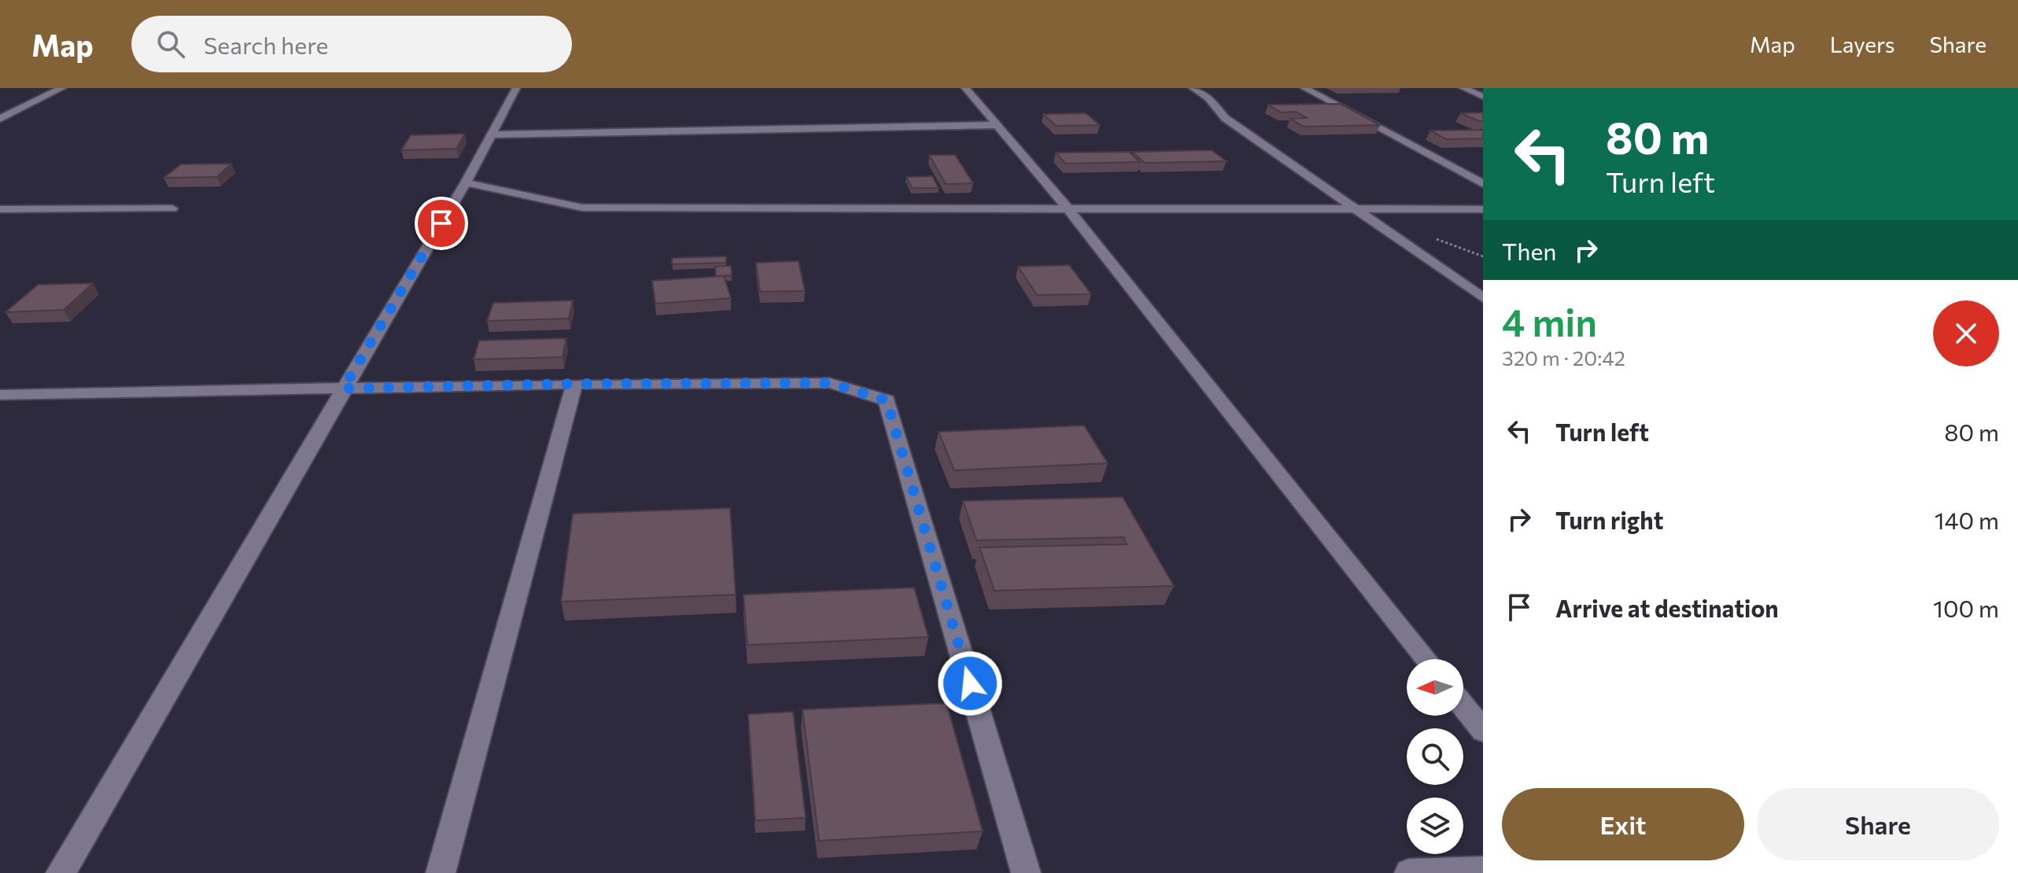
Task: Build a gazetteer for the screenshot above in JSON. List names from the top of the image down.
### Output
{
  "north": "left",
  "page": {
    "header": "Map",
    "search": "Search here",
    "nav": ["Map", "Layers", "Share"],
    "turn": ["80 m", "Turn left"],
    "then": "Then",
    "heading": ["4 min", "320 m · 20:42"],
    "list": [
      {
        "name": "Turn left",
        "value": "80 m"
      },
      {
        "name": "Turn right",
        "value": "140 m"
      },
      {
        "name": "Arrive at destination",
        "value": "100 m"
      }
    ],
    "buttons": ["Exit", "Share"]
  }
}
